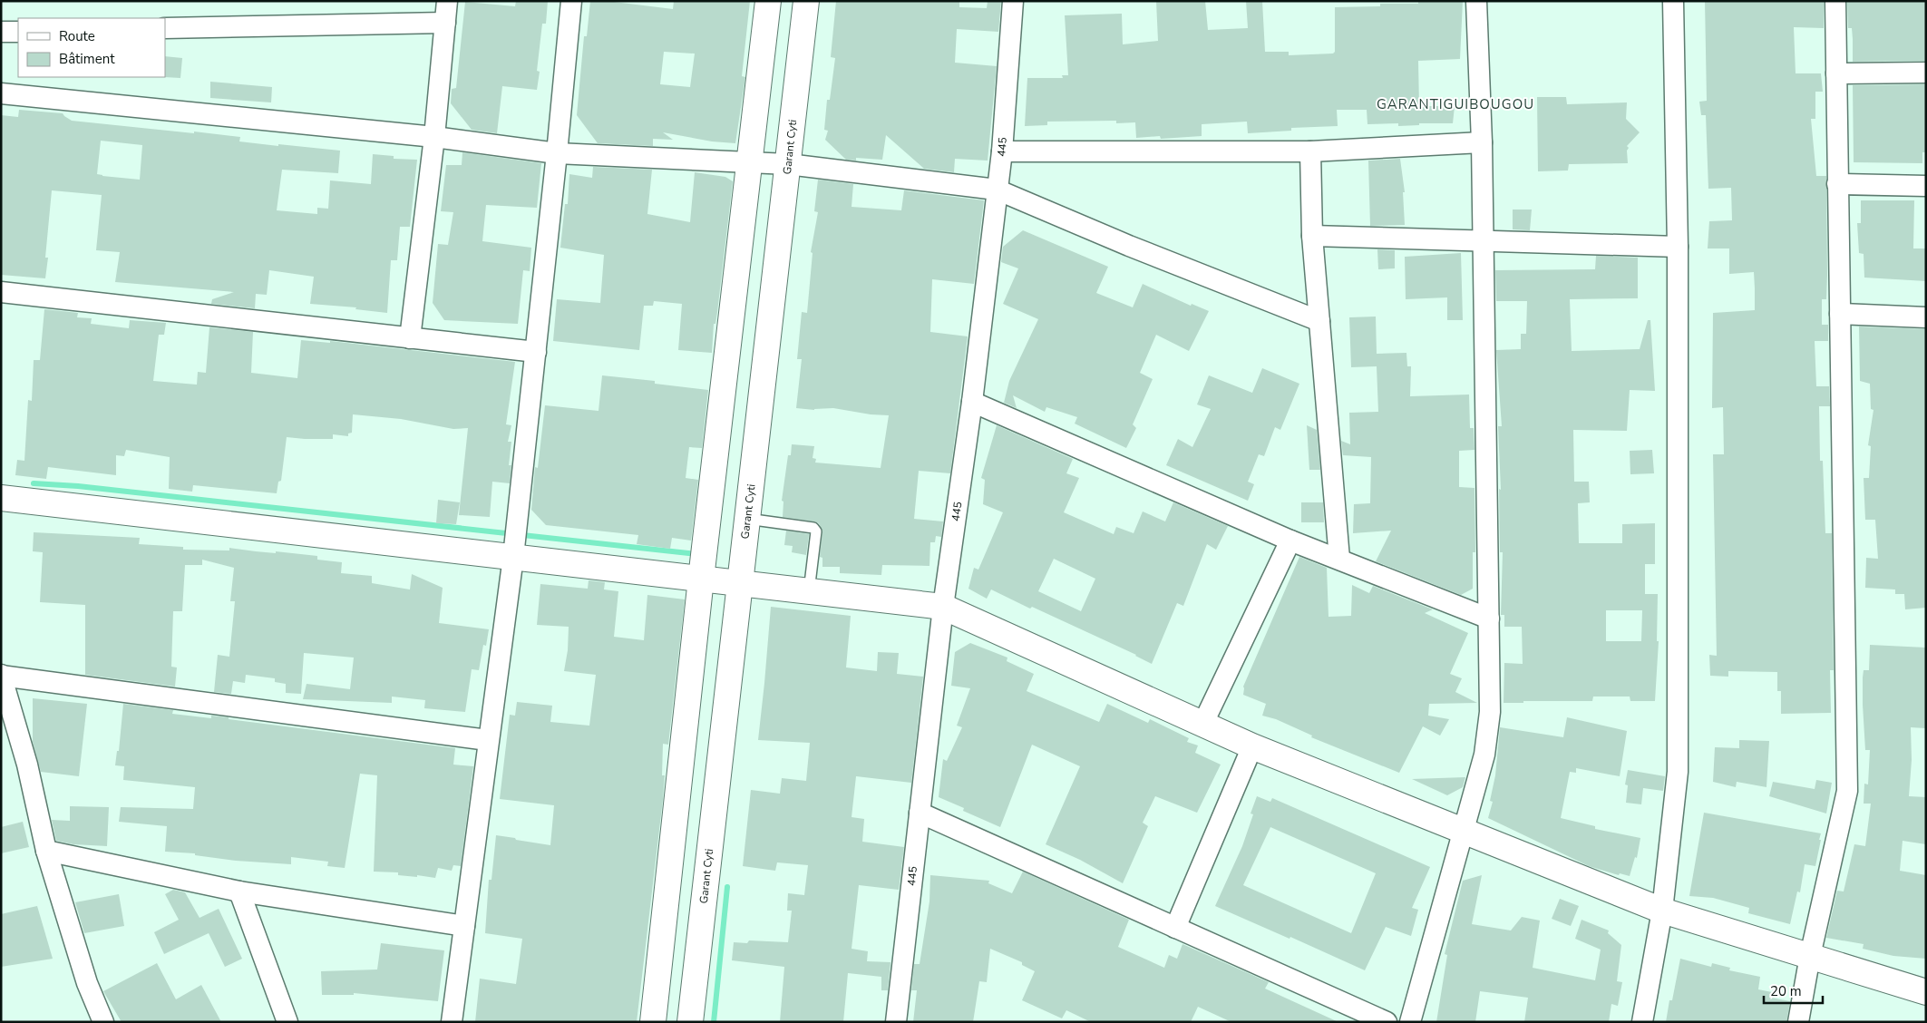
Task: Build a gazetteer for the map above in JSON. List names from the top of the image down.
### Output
{
  "streets": {
    "main road": ["Garant Cyti"],
    "street": ["445"]
  },
  "districts": ["GARANTIGUIBOUGOU"],
  "legend": ["Route", "Bâtiment"],
  "scale_bar": "20 m"
}
